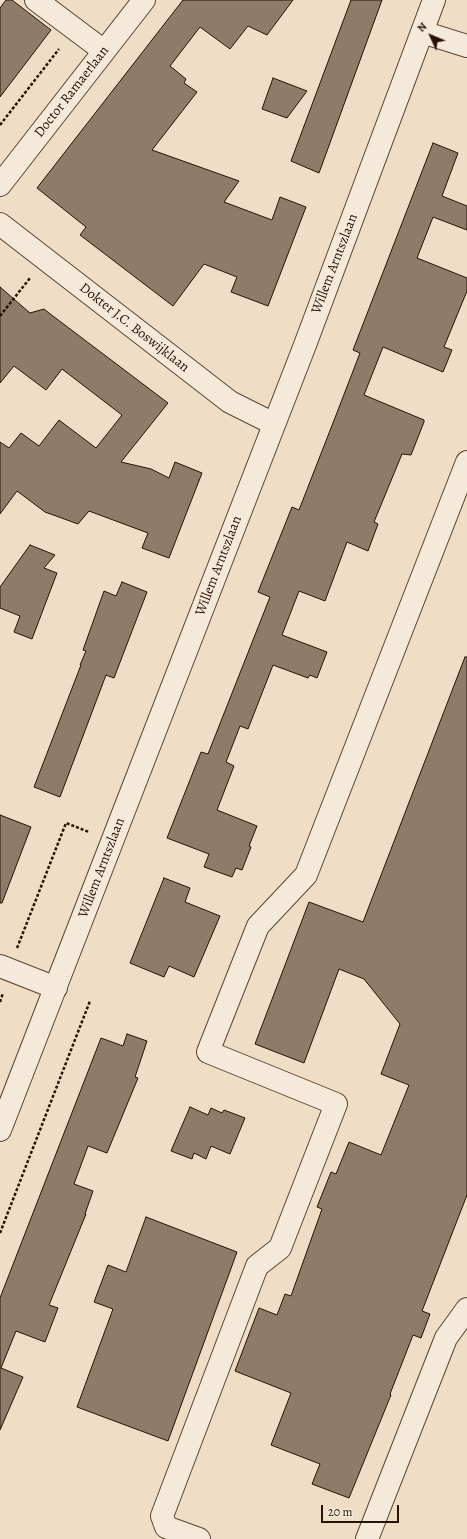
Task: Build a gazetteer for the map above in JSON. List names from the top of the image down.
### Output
{
  "streets": {
    "street": ["Doctor Ramaerlaan", "Willem Arntszlaan", "Dokter J.C. Boswijklaan"]
  },
  "crossings": [
    ["Willem Arntszlaan", "Dokter J.C. Boswijklaan"]
  ],
  "scale_bar": "20 m",
  "north": "top left"
}
